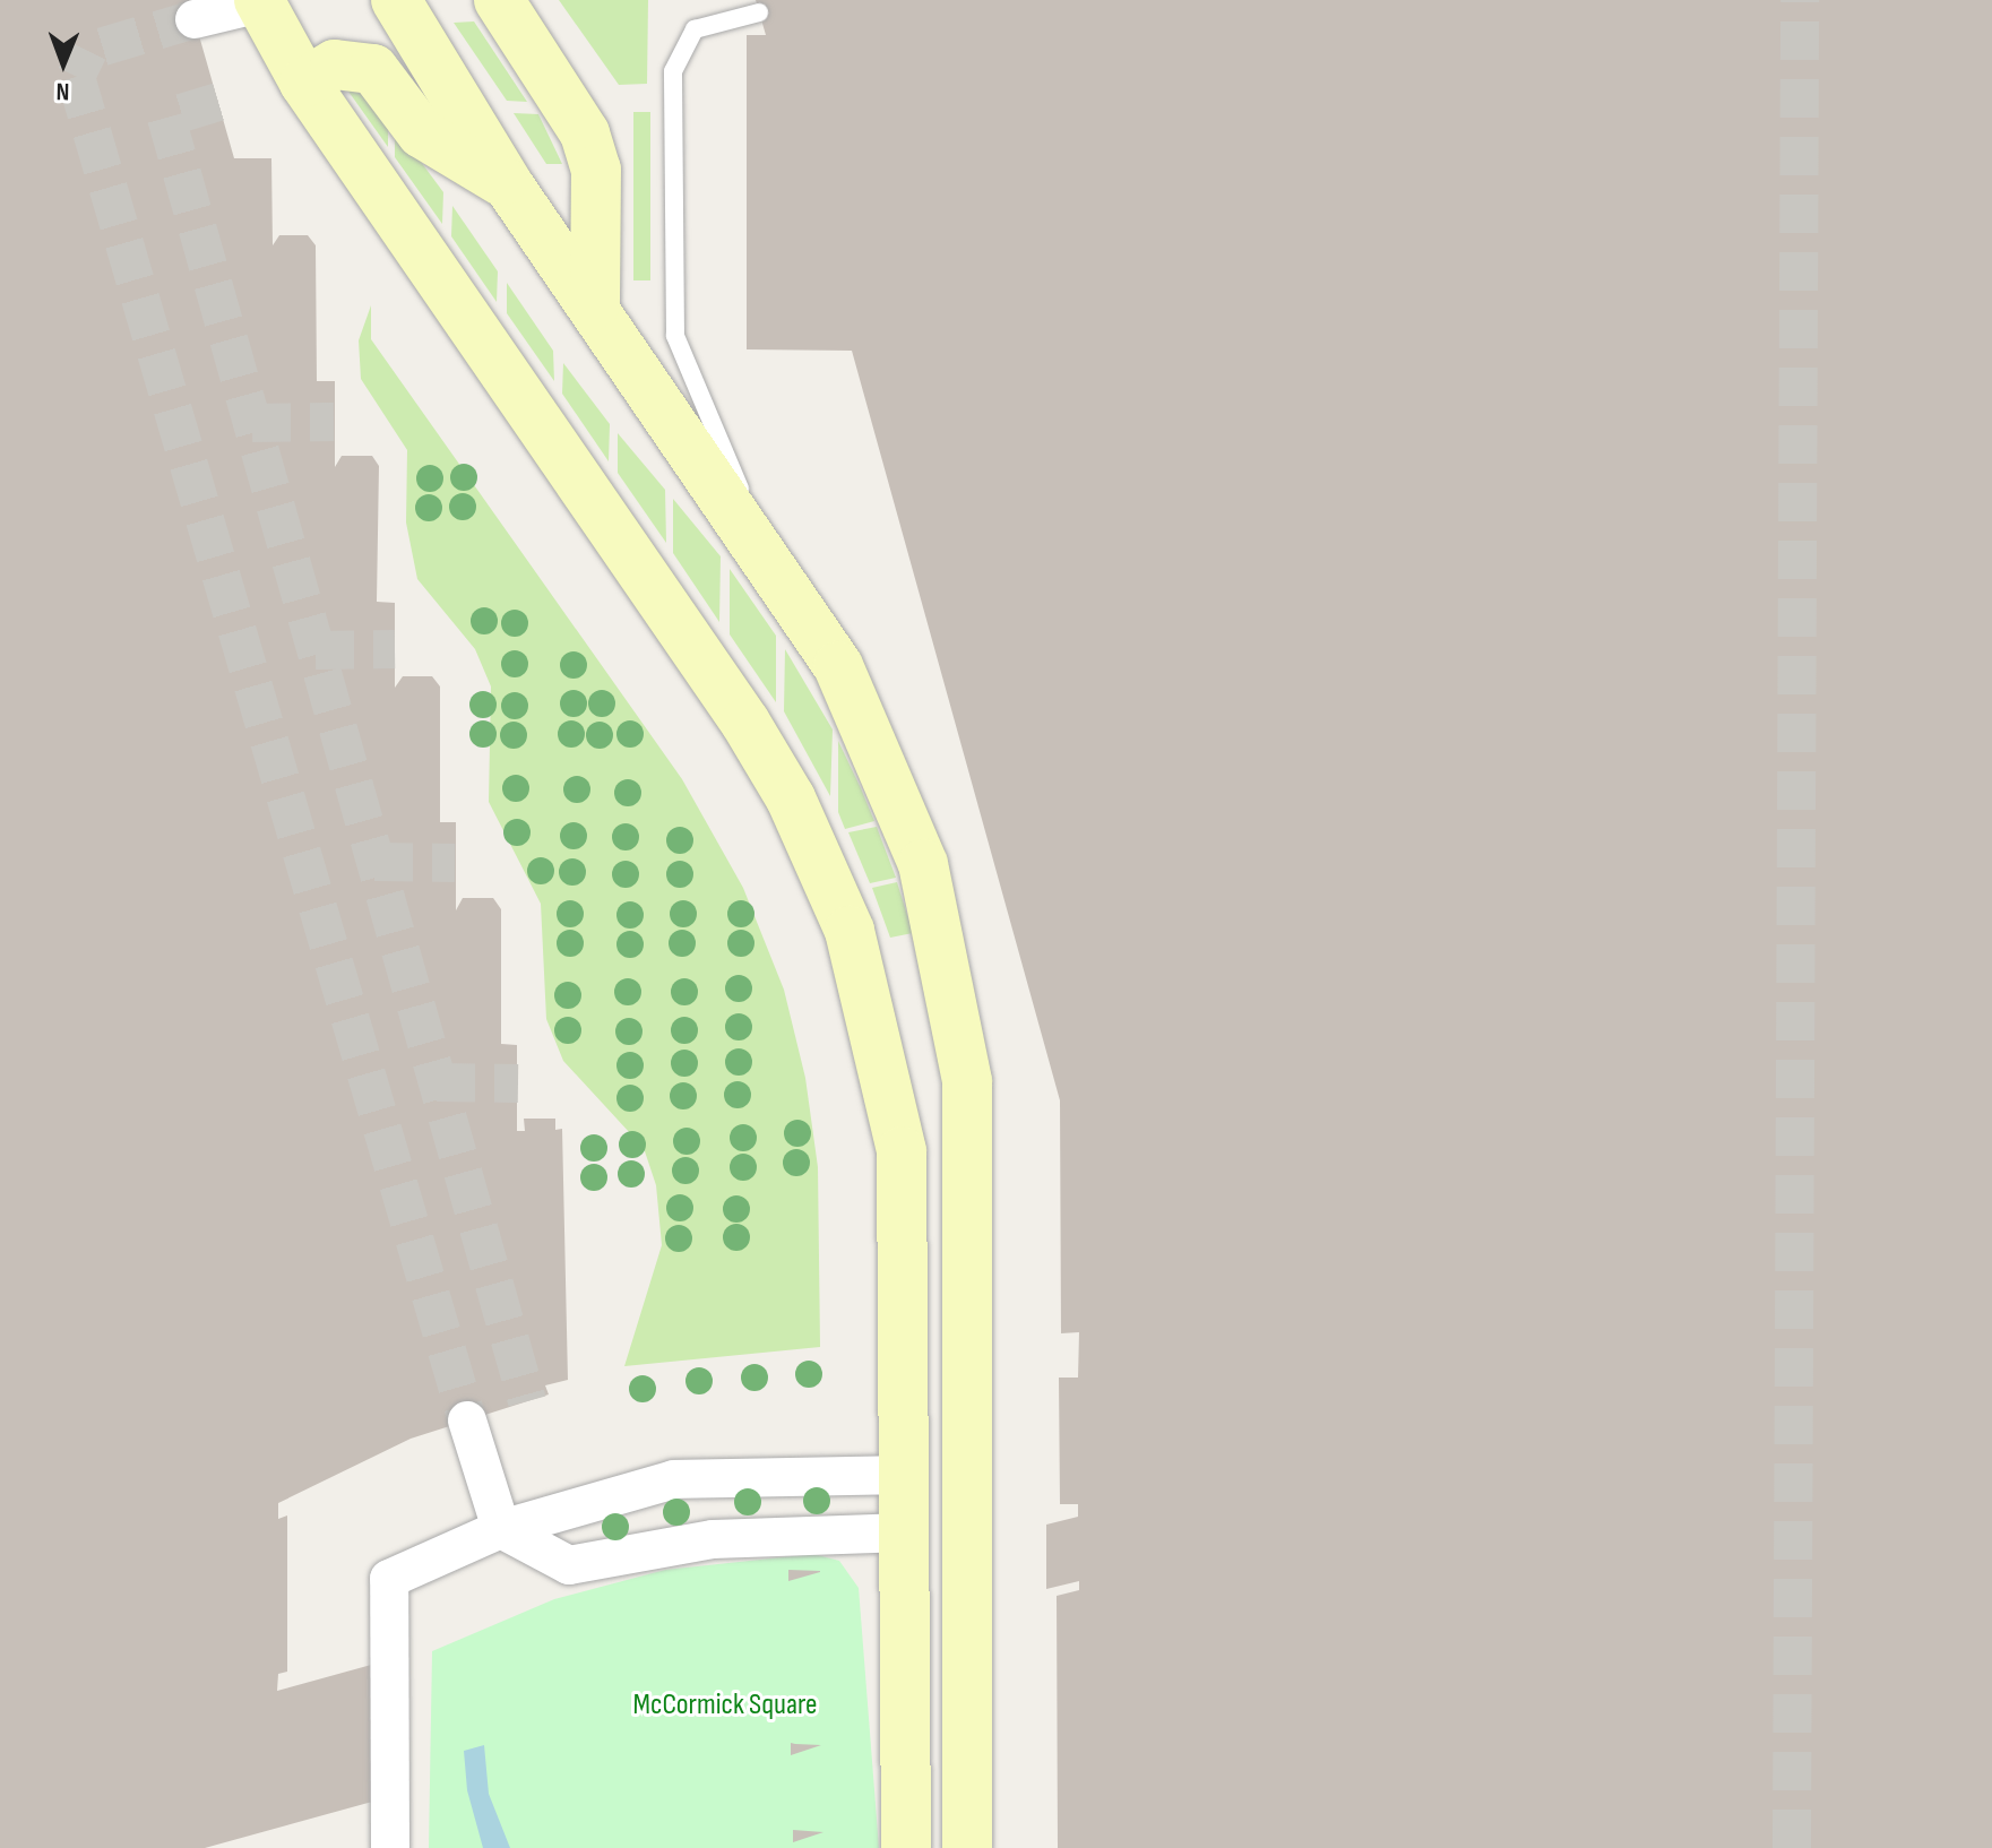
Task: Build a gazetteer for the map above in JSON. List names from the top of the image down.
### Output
{
  "parks": ["McCormick Square"],
  "north": "bottom"
}
